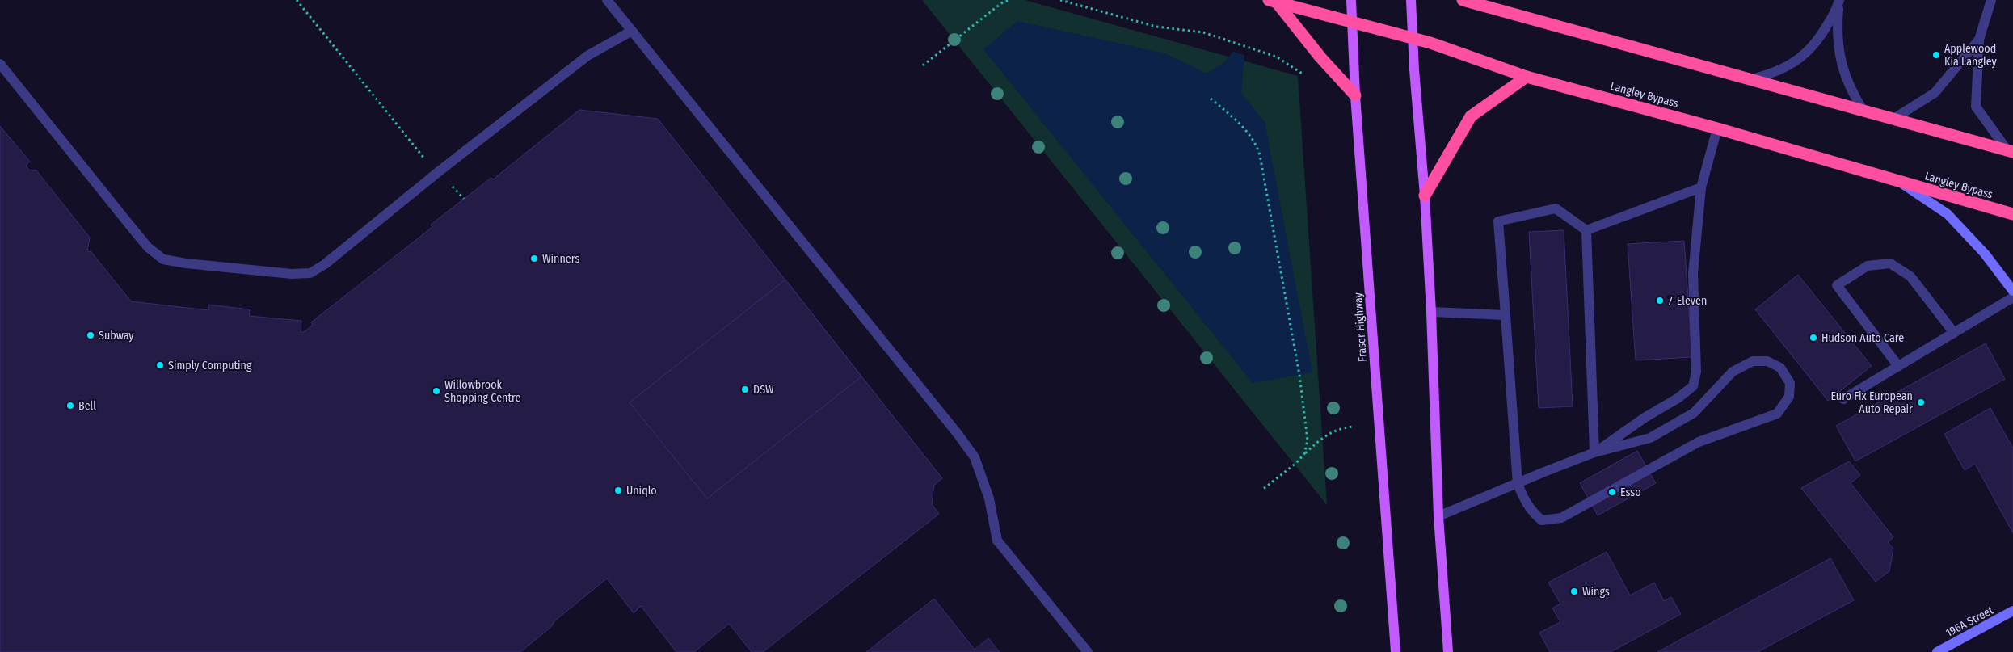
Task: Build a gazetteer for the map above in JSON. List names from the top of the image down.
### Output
{
  "streets": {
    "highway": ["Langley Bypass"],
    "main road": ["Fraser Highway", "196A Street"]
  },
  "crossings": [
    ["Langley Bypass", "Fraser Highway"]
  ],
  "places": [
    "Applewood Kia Langley",
    "Winners",
    "7-Eleven",
    "Subway",
    "Hudson Auto Care",
    "Simply Computing",
    "DSW",
    "Willowbrook Shopping Centre",
    "Euro Fix European Auto Repair",
    "Bell",
    "Uniqlo",
    "Esso",
    "Wings"
  ]
}
